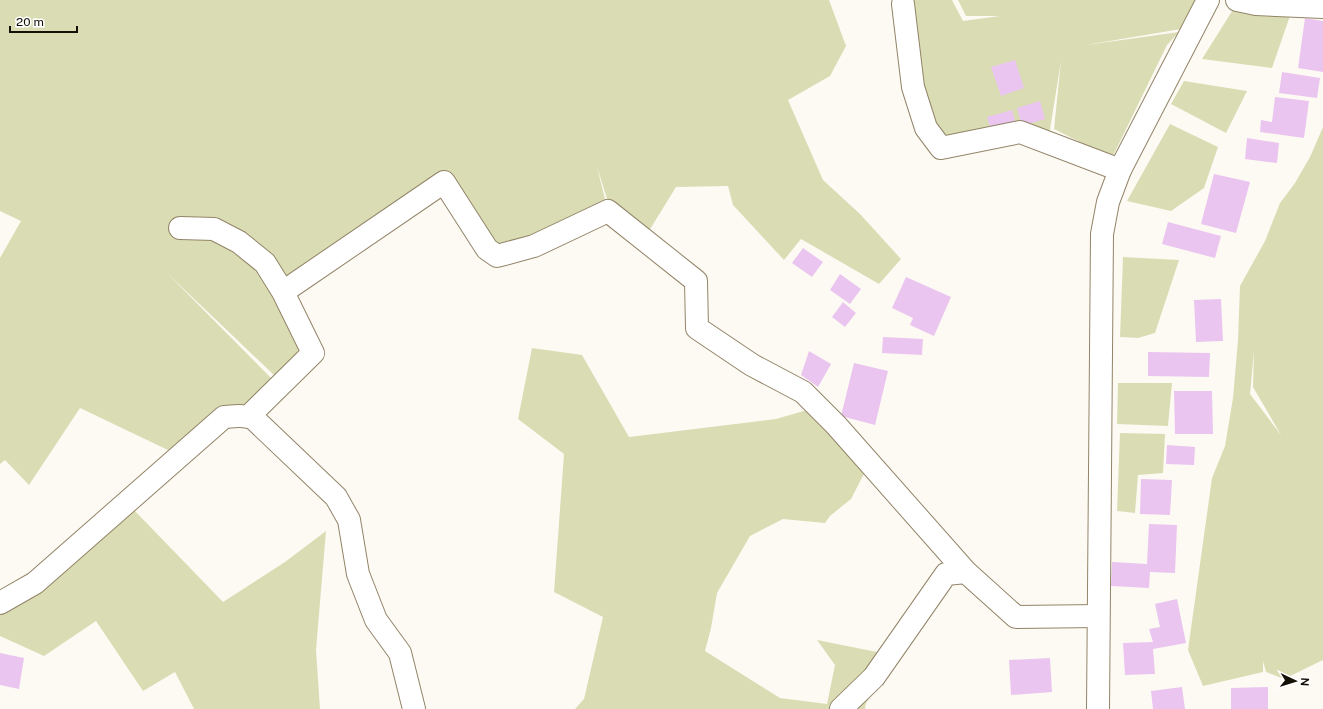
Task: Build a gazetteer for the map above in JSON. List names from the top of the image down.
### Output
{
  "scale_bar": "20 m",
  "north": "right"
}
